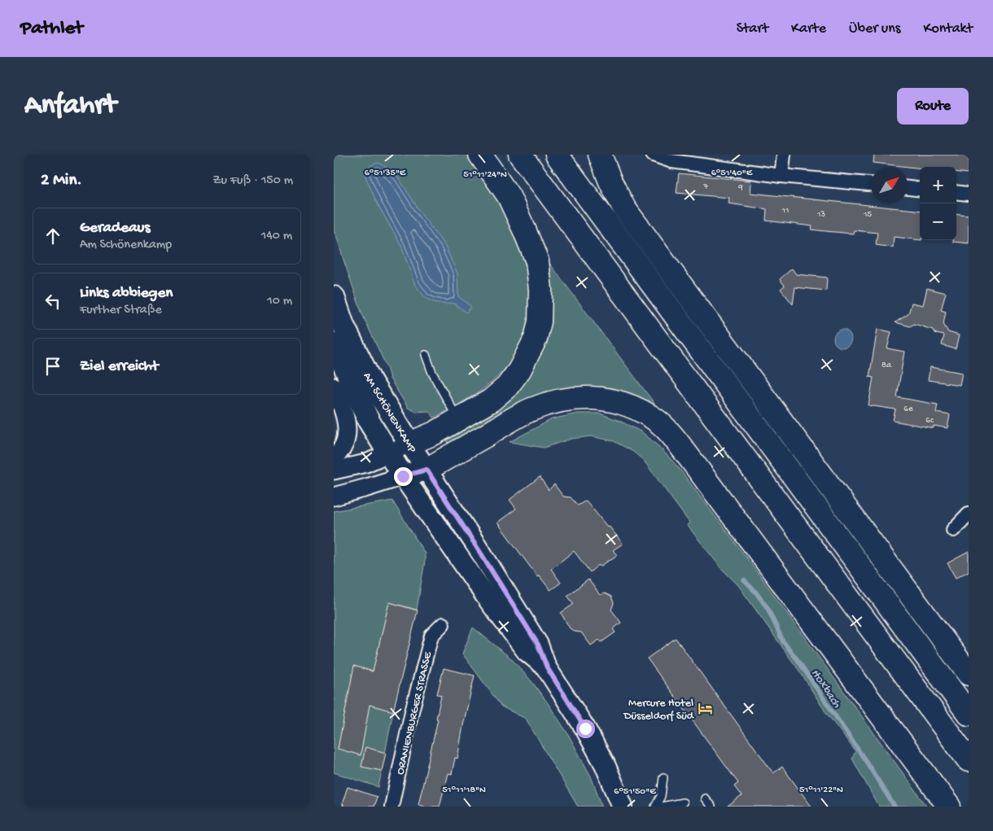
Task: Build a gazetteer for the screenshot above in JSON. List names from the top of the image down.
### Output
{
  "streets": {
    "main road": ["AM SCHÖNENKAMP"],
    "street": ["ORANIENBURGER STRASSE"]
  },
  "water": ["Hoxbach"],
  "places": {
    "hotel": ["Mercure Hotel Düsseldorf Süd"]
  },
  "house_numbers": [
    "7",
    "9",
    "11",
    "13",
    "15",
    "8a",
    "6e",
    "6c"
  ],
  "north": "top right",
  "page": {
    "header": "Pathlet",
    "nav": [
      "Start",
      "Karte",
      "Über uns",
      "Kontakt"
    ],
    "buttons": "Route",
    "title": "Anfahrt",
    "heading": ["2 Min.", "Zu Fuß · 150 m"],
    "map_buttons": ["+", "−"],
    "list": [
      ["Geradeaus", "Am Schönenkamp", "140 m"],
      ["Links abbiegen", "Further Straße", "10 m"],
      "Ziel erreicht"
    ]
  },
  "coordinates": [
    "6°51'40\"E",
    "6°51'35\"E",
    "51°11'24\"N",
    "51°11'18\"N",
    "51°11'22\"N",
    "6°51'50\"E"
  ]
}
